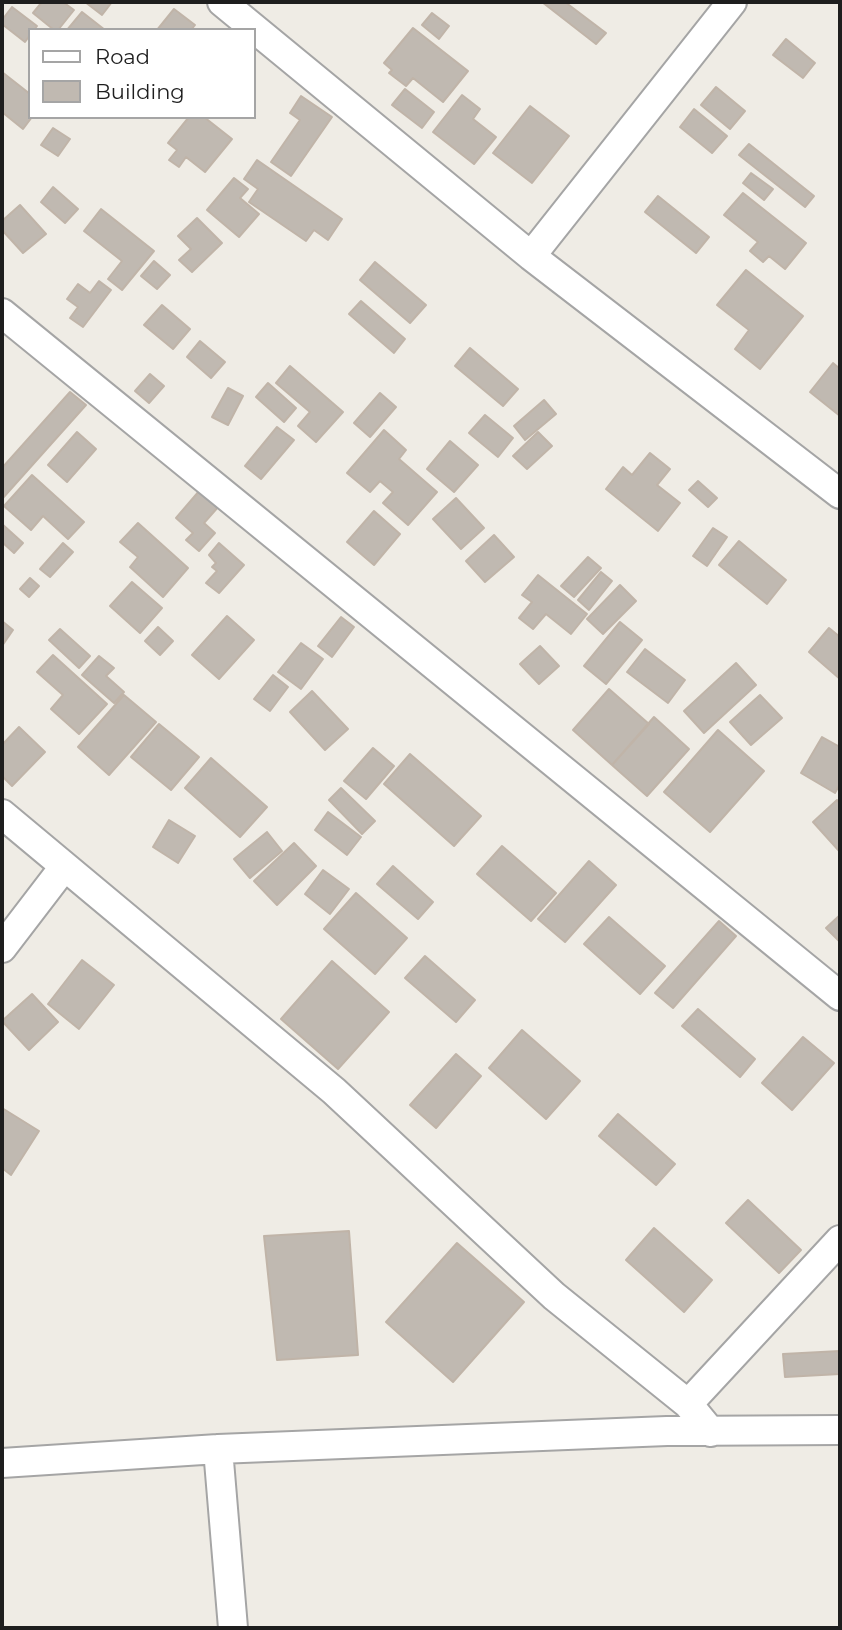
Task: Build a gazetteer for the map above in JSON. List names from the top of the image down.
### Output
{
  "legend": ["Road", "Building"]
}
